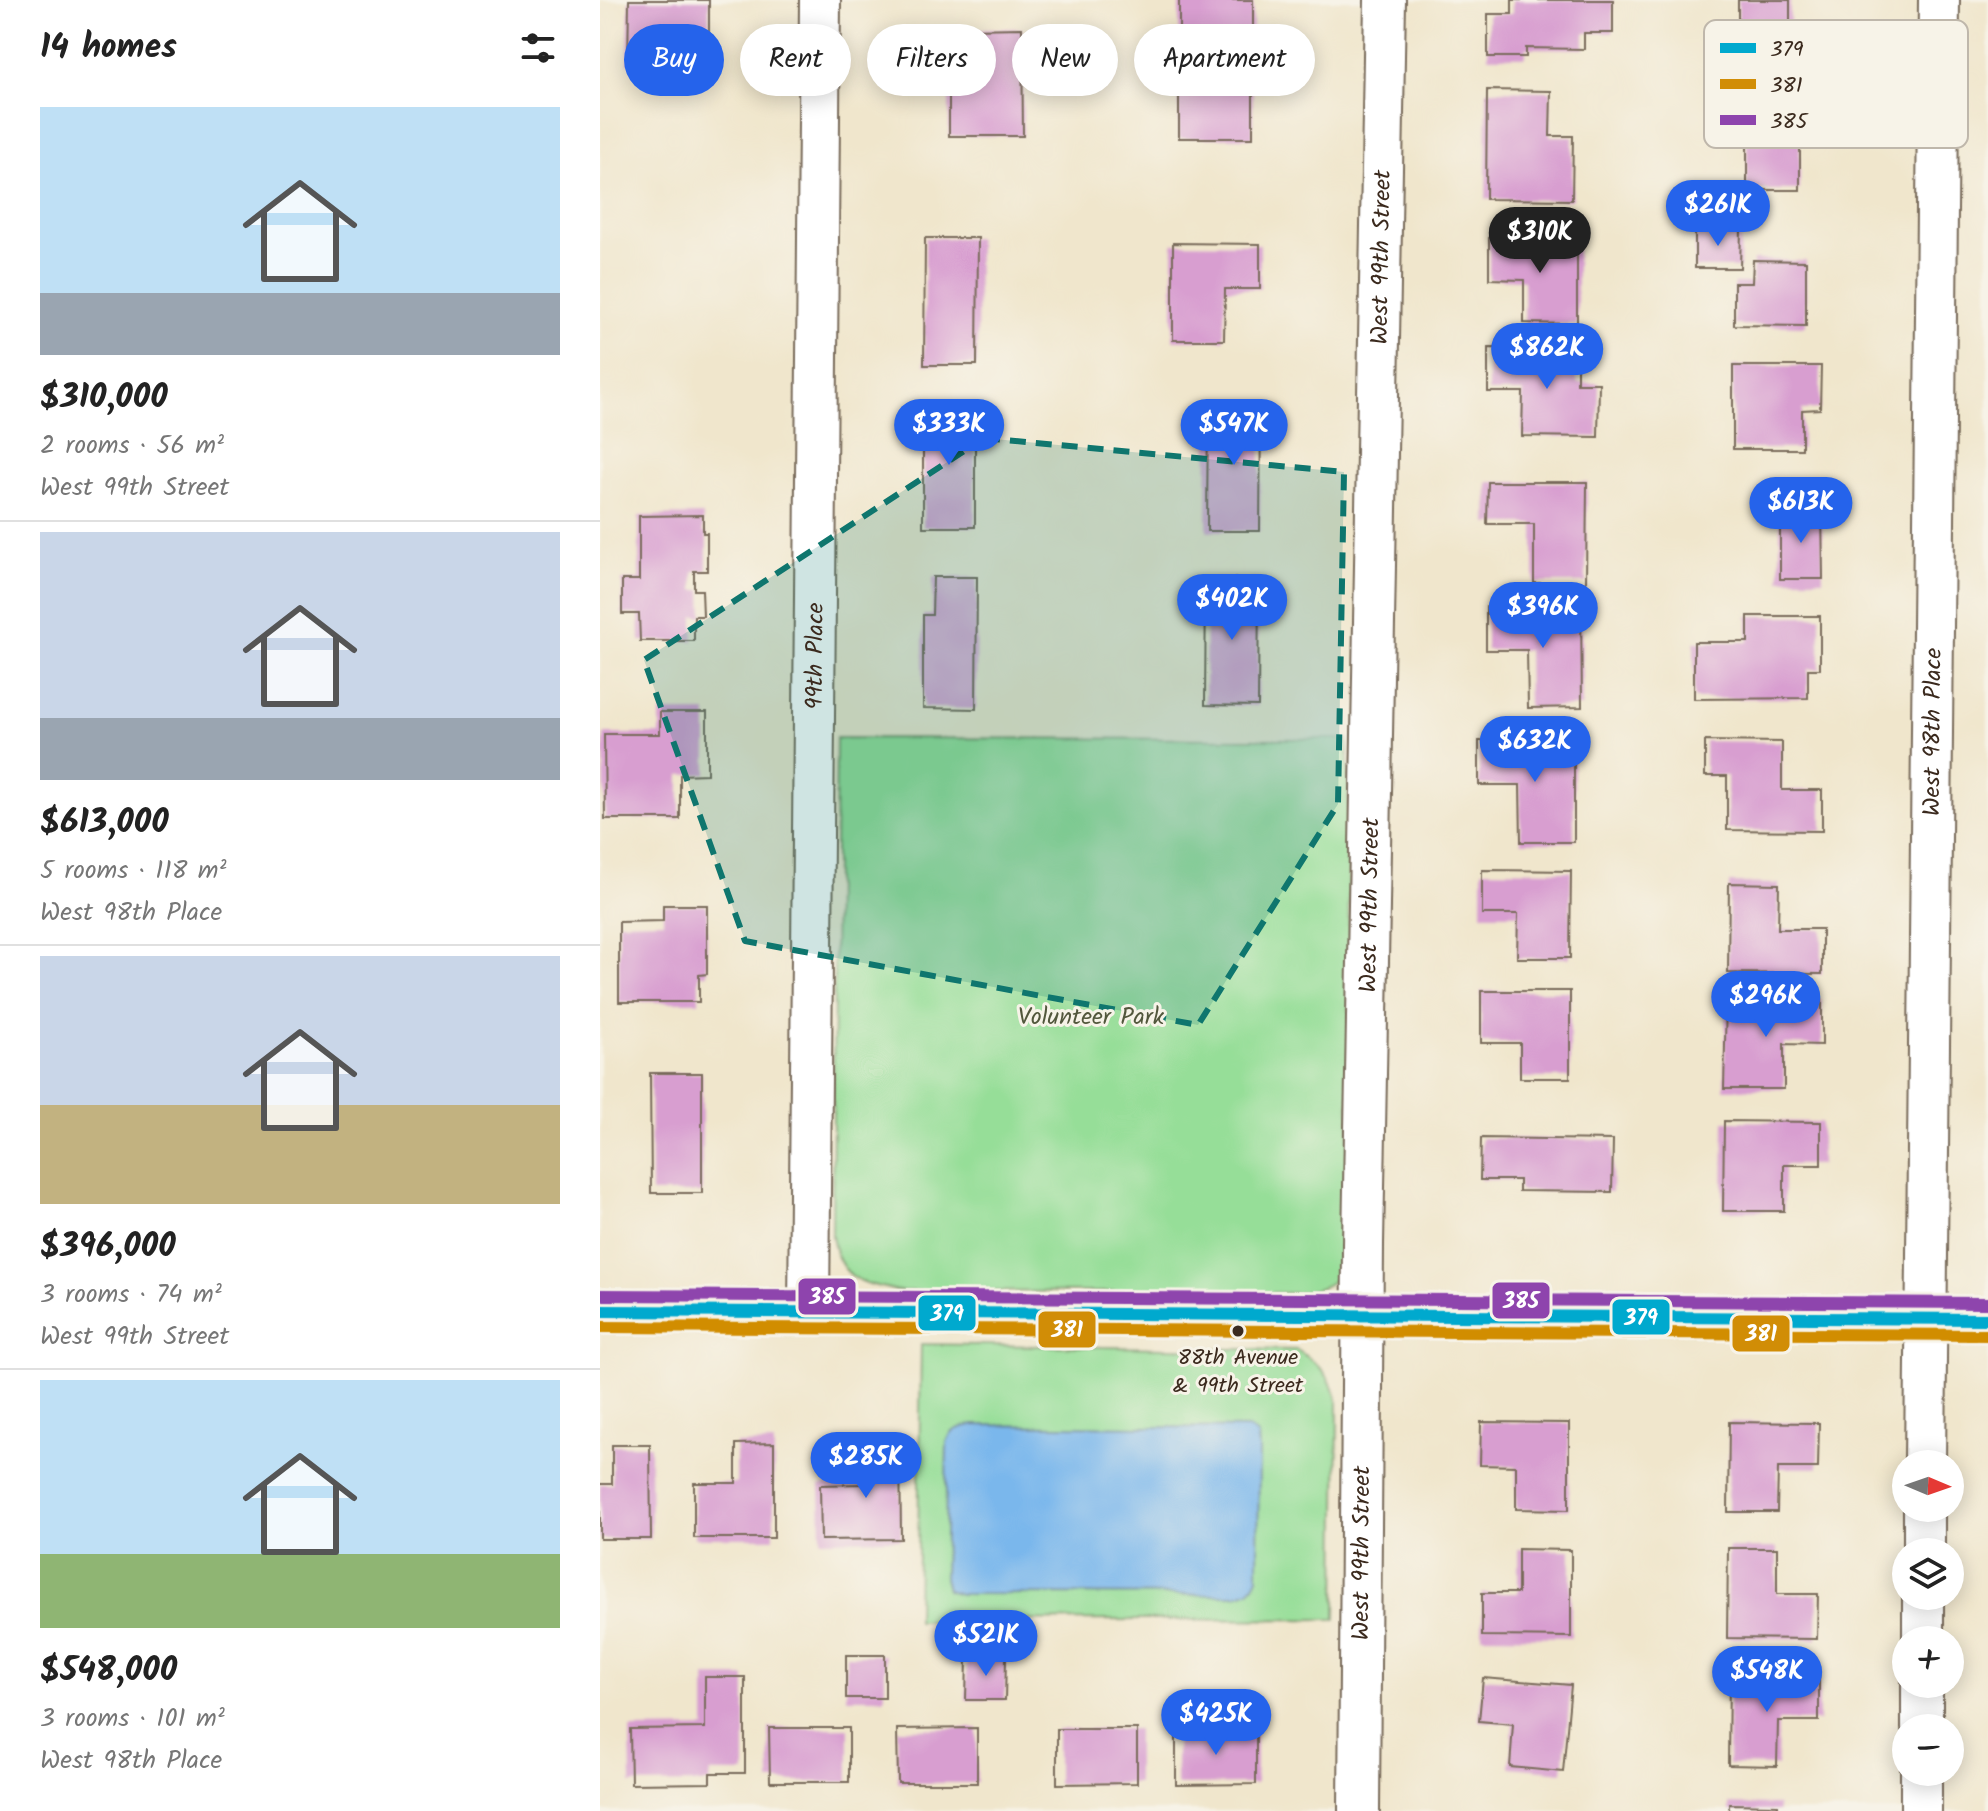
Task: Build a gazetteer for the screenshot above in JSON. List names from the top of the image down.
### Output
{
  "streets": {
    "street": ["West 99th Street", "99th Place", "West 98th Place"]
  },
  "parks": ["Volunteer Park"],
  "places": ["88th Avenue & 99th Street"],
  "lines": ["transit line 385", "transit line 379", "transit line 381"],
  "legend": ["379", "381", "385"],
  "north": "right",
  "page": {
    "heading": "14 homes",
    "chip": [
      "Buy",
      "Rent",
      "Filters",
      "New",
      "Apartment"
    ],
    "list": [
      {
        "name": "$310,000",
        "note": "2 rooms · 56 m² · West 99th Street"
      },
      {
        "name": "$613,000",
        "note": "5 rooms · 118 m² · West 98th Place"
      },
      {
        "name": "$396,000",
        "note": "3 rooms · 74 m² · West 99th Street"
      },
      {
        "name": "$548,000",
        "note": "3 rooms · 101 m² · West 98th Place"
      }
    ],
    "price": [
      "$261K",
      "$310K",
      "$862K",
      "$333K",
      "$547K",
      "$613K",
      "$402K",
      "$396K",
      "$632K",
      "$296K",
      "$285K",
      "$521K",
      "$548K",
      "$425K"
    ],
    "map_buttons": ["+", "−"]
  }
}
